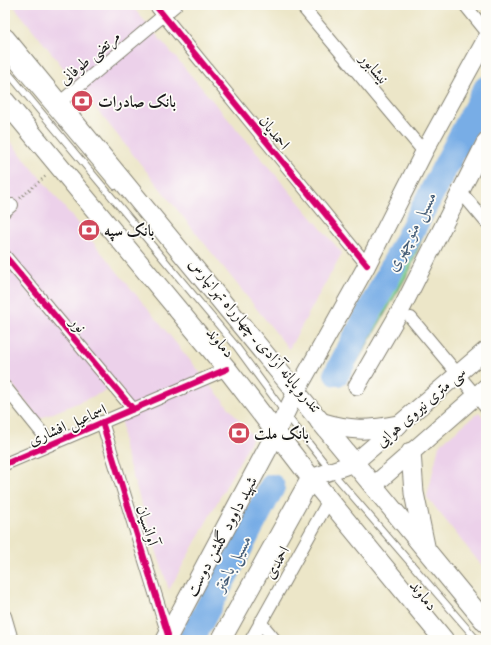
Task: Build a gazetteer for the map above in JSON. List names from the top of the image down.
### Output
{
  "streets": {
    "main road": ["دماوند", "سی متری نیروی هوایی", "شهید داوود گلشن دوست"],
    "street": [
      "مرتضی طوفانی",
      "نیشابور",
      "احمدیان",
      "نور",
      "اسماعیل افشاری",
      "آوانسیان",
      "احمدی"
    ],
    "lane": ["تندرو پایانه آزادی ـ چهارراه تهرانپارس"]
  },
  "crossings": [
    ["مرتضی طوفانی", "احمدیان"],
    ["مرتضی طوفانی", "دماوند"],
    ["نور", "اسماعیل افشاری"],
    ["تندرو پایانه آزادی ـ چهارراه تهرانپارس", "دماوند"],
    ["تندرو پایانه آزادی ـ چهارراه تهرانپارس", "سی متری نیروی هوایی"],
    ["دماوند", "سی متری نیروی هوایی"],
    ["دماوند", "اسماعیل افشاری"],
    ["دماوند", "شهید داوود گلشن دوست"],
    ["دماوند", "احمدی"],
    ["اسماعیل افشاری", "آوانسیان"],
    ["آوانسیان", "شهید داوود گلشن دوست"]
  ],
  "water": ["مسیل منوچهری", "مسیل باختر"],
  "places": {
    "bank": ["بانک صادرات", "بانک سپه", "بانک ملت"]
  }
}
